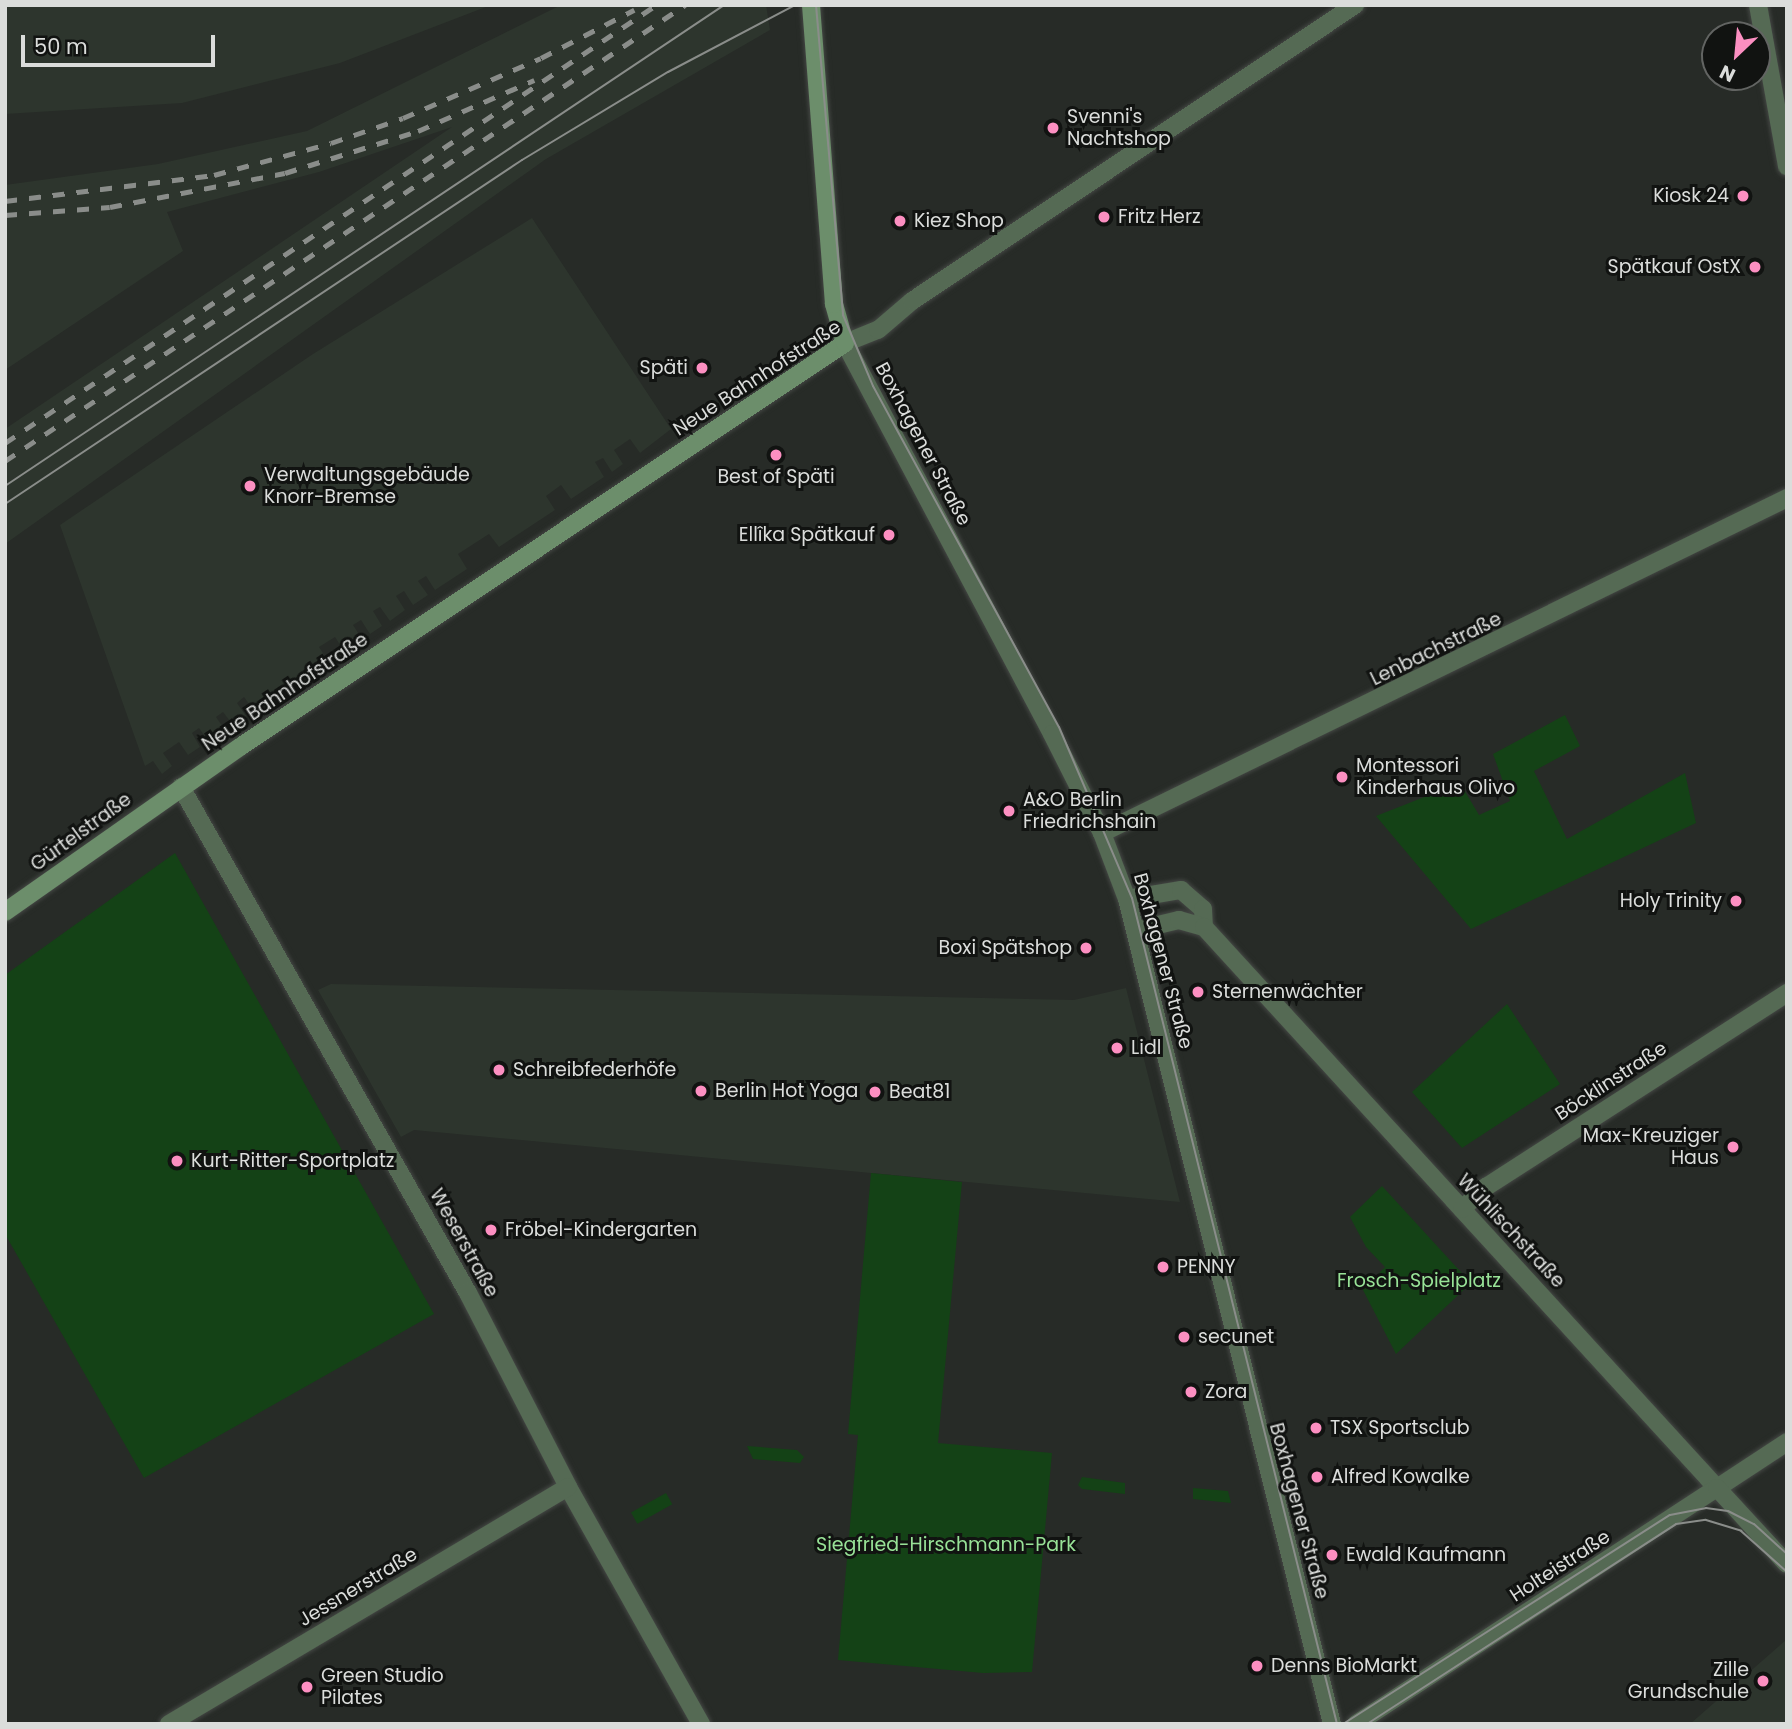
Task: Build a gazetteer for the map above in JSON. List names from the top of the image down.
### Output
{
  "streets": {
    "main road": ["Neue Bahnhofstraße", "Boxhagener Straße", "Gürtelstraße"],
    "street": [
      "Lenbachstraße",
      "Böcklinstraße",
      "Wühlischstraße",
      "Weserstraße",
      "Holteistraße",
      "Jessnerstraße"
    ]
  },
  "crossings": [
    ["Neue Bahnhofstraße", "Boxhagener Straße"],
    ["Neue Bahnhofstraße", "Gürtelstraße"],
    ["Neue Bahnhofstraße", "Weserstraße"],
    ["Boxhagener Straße", "Lenbachstraße"],
    ["Boxhagener Straße", "Wühlischstraße"],
    ["Gürtelstraße", "Weserstraße"],
    ["Böcklinstraße", "Wühlischstraße"],
    ["Wühlischstraße", "Holteistraße"],
    ["Weserstraße", "Jessnerstraße"]
  ],
  "parks": ["Frosch-Spielplatz", "Siegfried-Hirschmann-Park"],
  "places": [
    "Svenni's Nachtshop",
    "Kiosk 24",
    "Fritz Herz",
    "Kiez Shop",
    "Spätkauf OstX",
    "Späti",
    "Best of Späti",
    "Verwaltungsgebäude Knorr-Bremse",
    "Ellîka Spätkauf",
    "Montessori Kinderhaus Olivo",
    "A&O Berlin Friedrichshain",
    "Holy Trinity",
    "Boxi Spätshop",
    "Sternenwächter",
    "Lidl",
    "Schreibfederhöfe",
    "Berlin Hot Yoga",
    "Beat81",
    "Max-Kreuziger Haus",
    "Kurt-Ritter-Sportplatz",
    "Fröbel-Kindergarten",
    "PENNY",
    "secunet",
    "Zora",
    "TSX Sportsclub",
    "Alfred Kowalke",
    "Ewald Kaufmann",
    "Denns BioMarkt",
    "Zille Grundschule",
    "Green Studio Pilates"
  ],
  "scale_bar": "50 m",
  "north": "bottom left"
}
